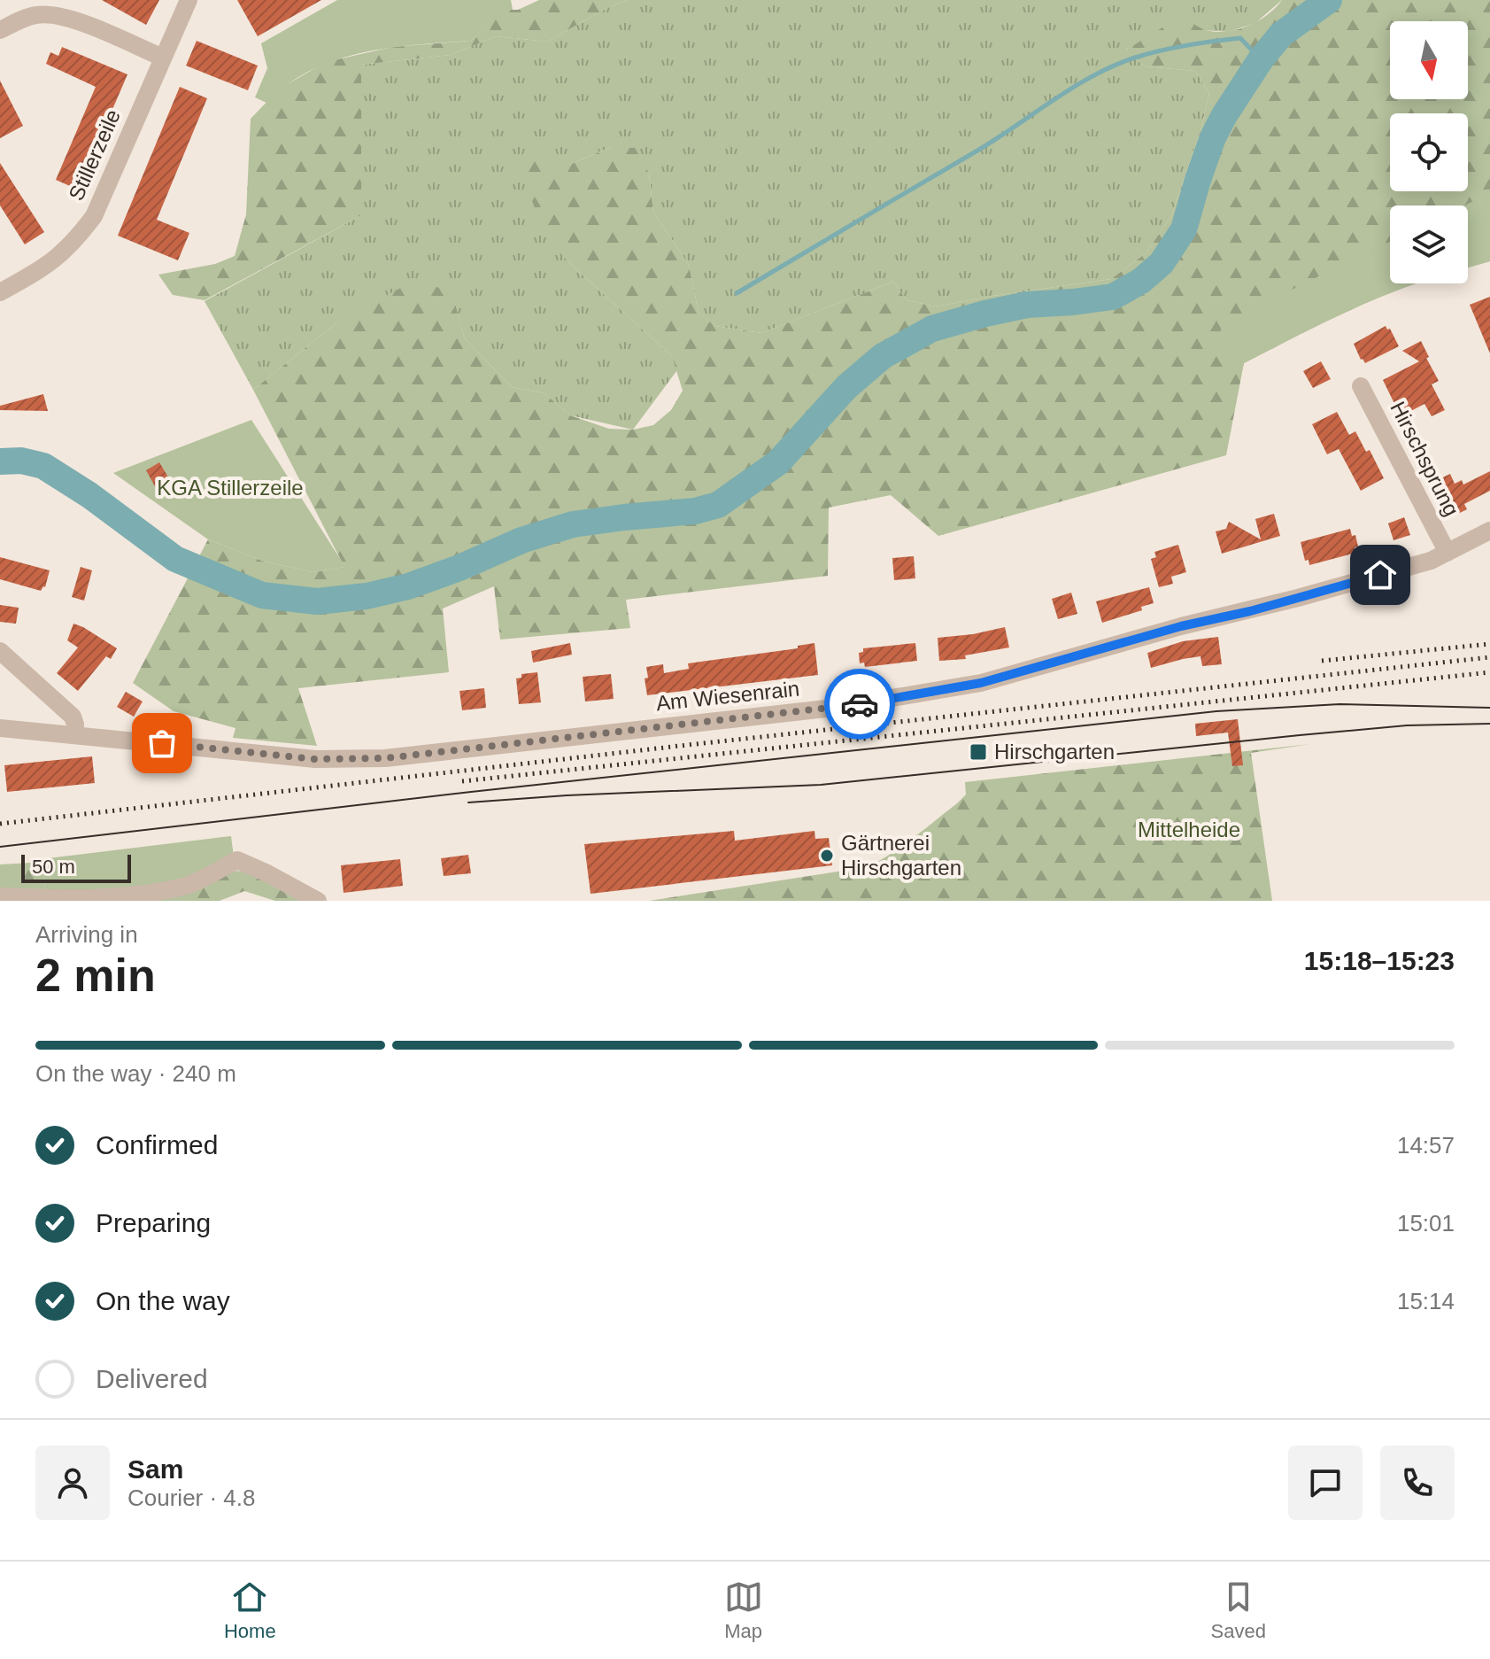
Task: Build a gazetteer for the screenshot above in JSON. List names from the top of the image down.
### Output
{
  "streets": {
    "street": ["Stillerzeile", "Hirschsprung", "Am Wiesenrain"]
  },
  "crossings": [
    ["Hirschsprung", "Am Wiesenrain"]
  ],
  "parks": ["KGA Stillerzeile", "Mittelheide"],
  "places": {
    "transit": ["Hirschgarten"],
    "other": ["Gärtnerei Hirschgarten"]
  },
  "scale_bar": "50 m",
  "north": "bottom",
  "page": {
    "scale": "50 m",
    "heading": ["2 min", "Arriving in", "15:18–15:23"],
    "panel": ["Sam", "Courier · 4.8"],
    "bar": "On the way · 240 m",
    "list": [
      ["Confirmed", "14:57"],
      ["Preparing", "15:01"],
      ["On the way", "15:14"],
      "Delivered"
    ],
    "tabs": ["Home", "Map", "Saved"]
  }
}
